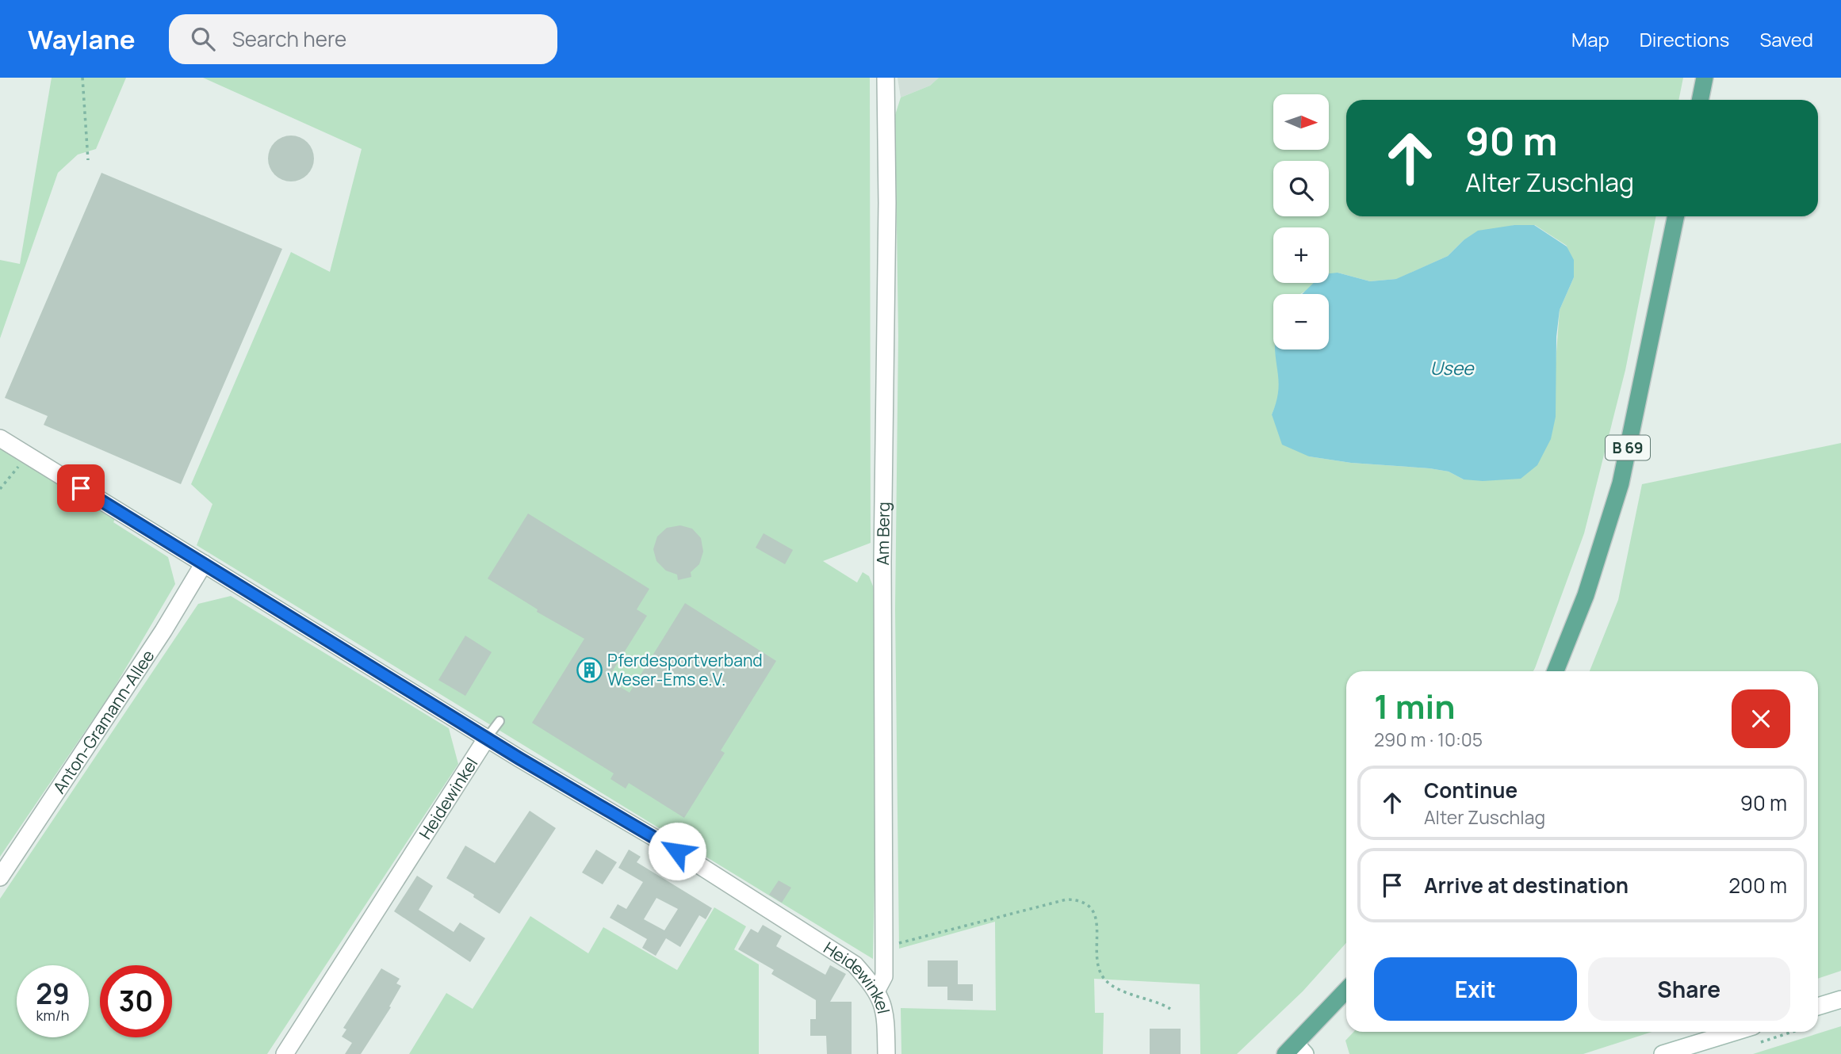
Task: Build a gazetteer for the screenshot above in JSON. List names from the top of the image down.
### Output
{
  "streets": {
    "main road": ["B 69"],
    "street": ["Am Berg", "Anton-Gramann-Allee", "Heidewinkel"]
  },
  "crossings": [
    ["Am Berg", "Heidewinkel"]
  ],
  "water": ["Usee"],
  "places": {
    "building": ["Pferdesportverband Weser-Ems e.V."]
  },
  "north": "right",
  "page": {
    "header": "Waylane",
    "search": "Search here",
    "nav": ["Map", "Directions", "Saved"],
    "map_buttons": ["+", "−"],
    "turn": ["90 m", "Alter Zuschlag"],
    "heading": ["1 min", "290 m · 10:05"],
    "list": [
      {
        "name": "Continue",
        "note": "Alter Zuschlag",
        "value": "90 m"
      },
      {
        "name": "Arrive at destination",
        "value": "200 m"
      }
    ],
    "buttons": ["Exit", "Share"],
    "speed": "29 km/h",
    "limit": "30"
  }
}
